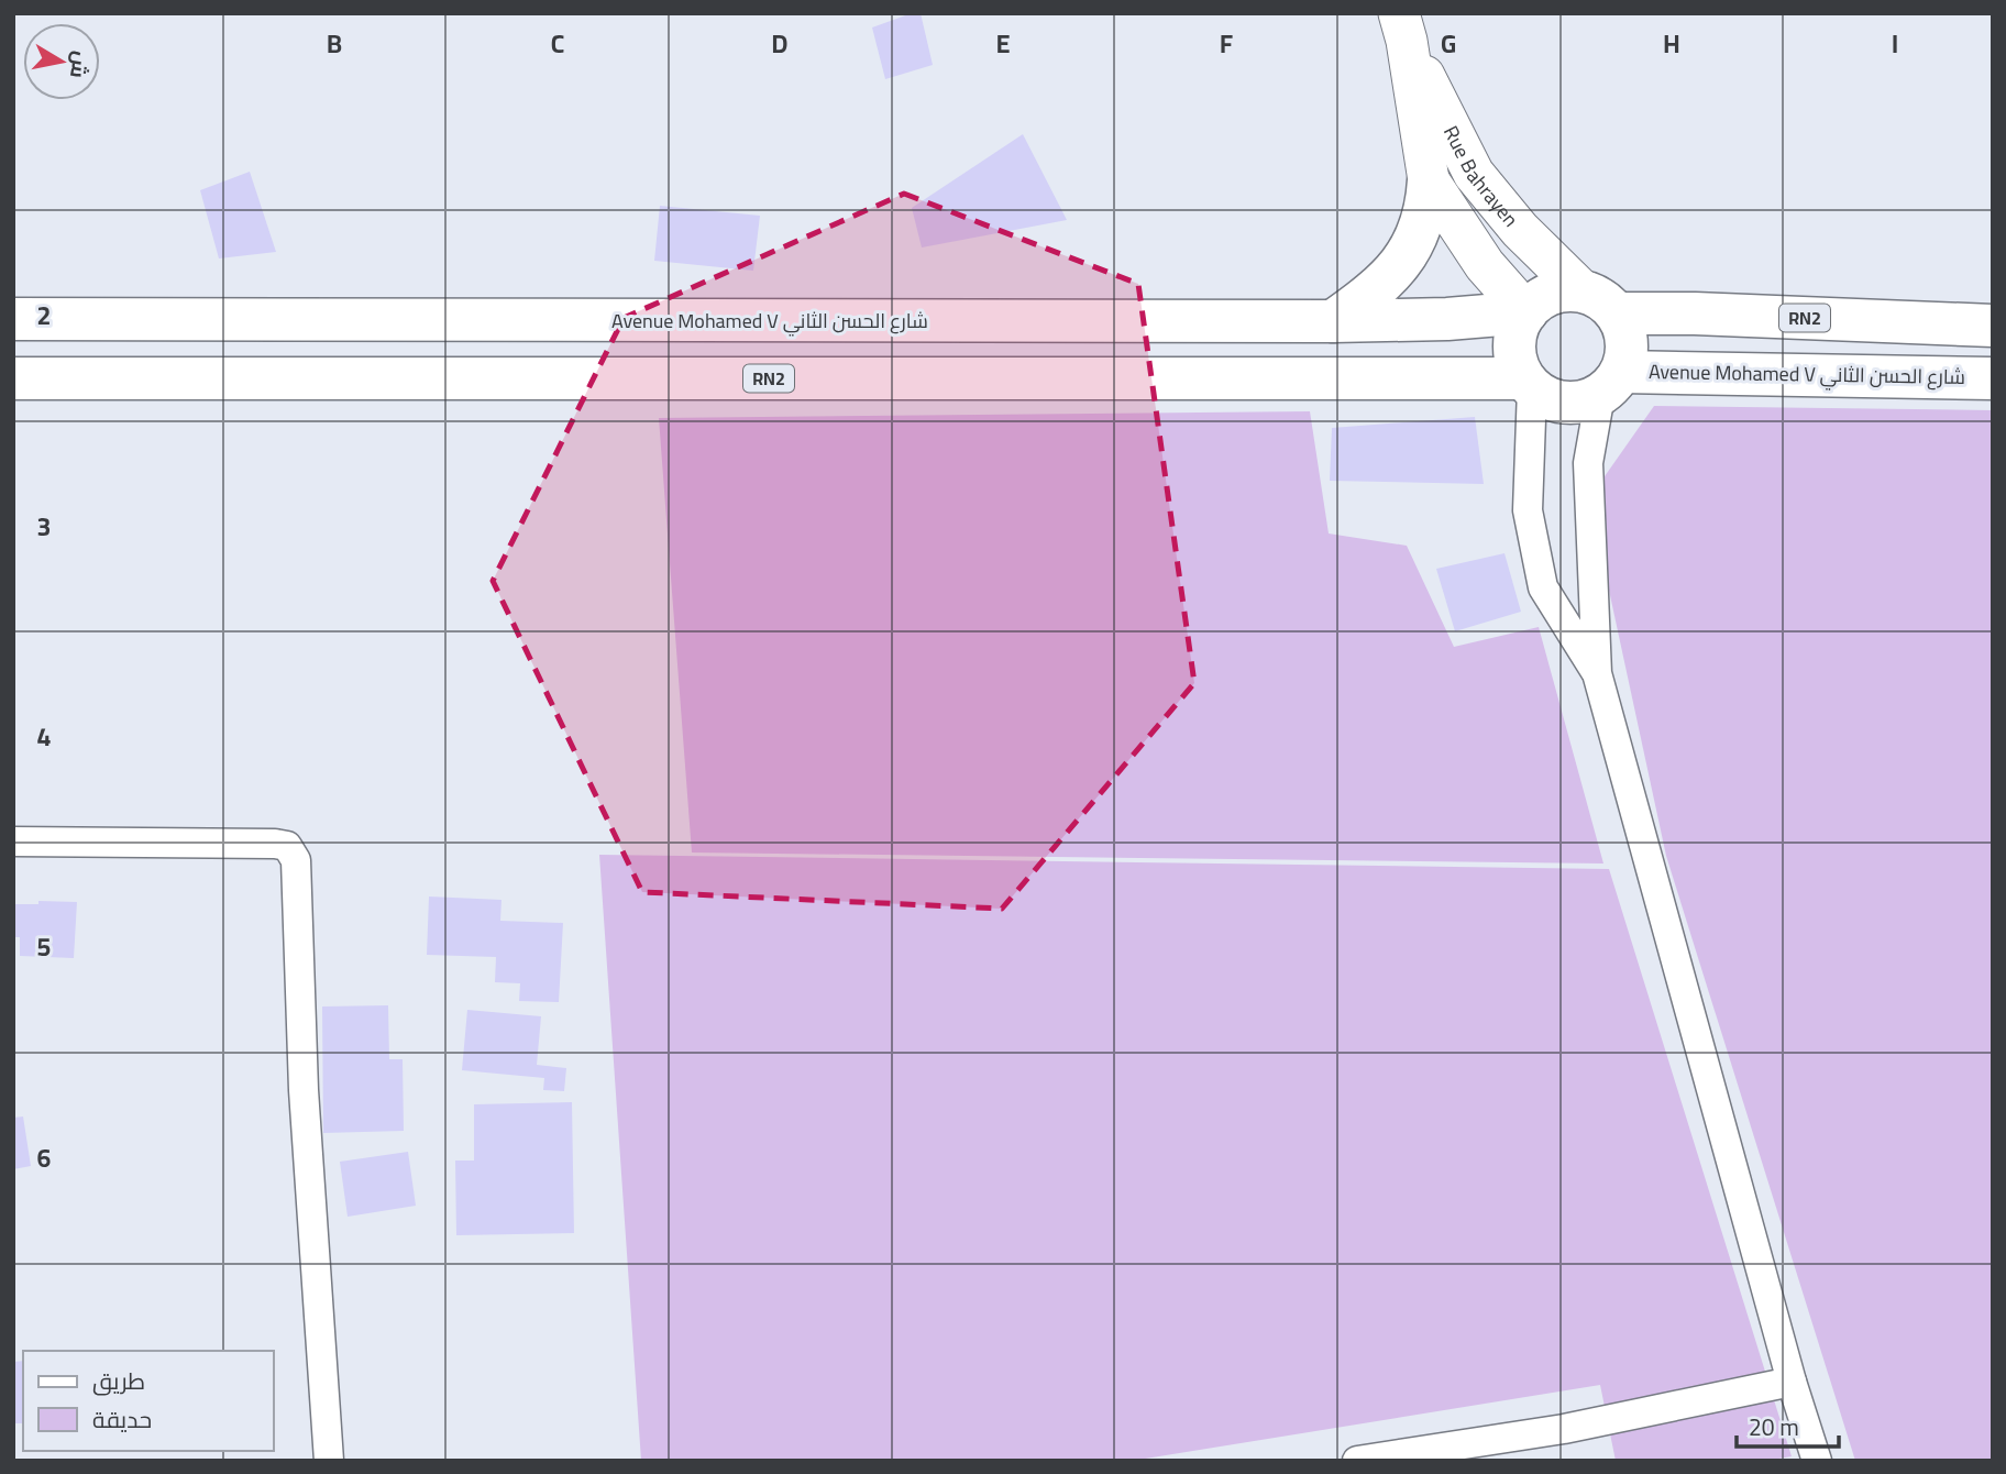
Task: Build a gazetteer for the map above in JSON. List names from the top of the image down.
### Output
{
  "streets": {
    "highway": ["RN2", "Avenue Mohamed V شارع الحسن الثاني"],
    "street": ["Rue Bahrayen"]
  },
  "crossings": [
    ["Rue Bahrayen", "RN2"],
    ["Rue Bahrayen", "Avenue Mohamed V شارع الحسن الثاني"],
    ["RN2", "Avenue Mohamed V شارع الحسن الثاني"]
  ],
  "legend": ["طريق", "حديقة"],
  "scale_bar": "20 m",
  "north": "right",
  "grid": {
    "columns": [
      "B",
      "C",
      "D",
      "E",
      "F",
      "G",
      "H",
      "I"
    ],
    "rows": [
      "2",
      "3",
      "4",
      "5",
      "6"
    ]
  }
}
